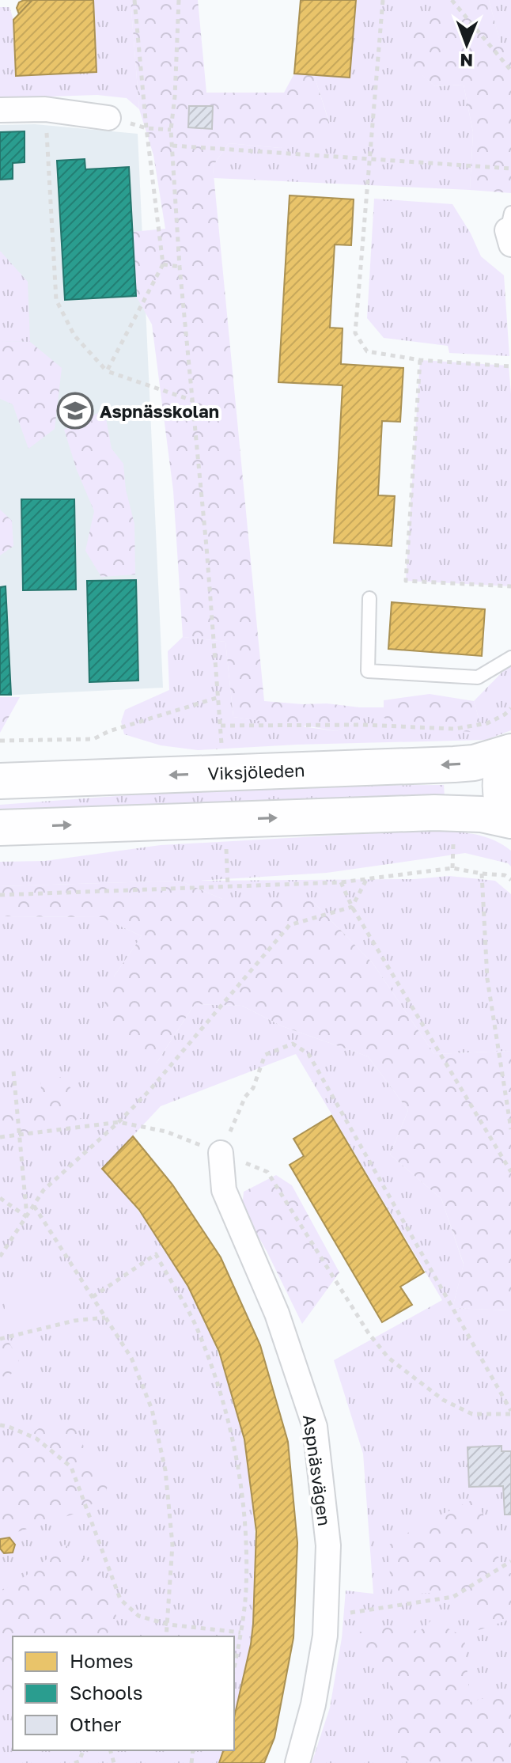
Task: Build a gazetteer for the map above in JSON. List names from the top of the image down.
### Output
{
  "streets": {
    "main road": ["Viksjöleden"],
    "street": ["Aspnäsvägen"]
  },
  "places": {
    "school or university": ["Aspnässkolan"]
  },
  "legend": ["Homes", "Schools", "Other"],
  "north": "bottom"
}
